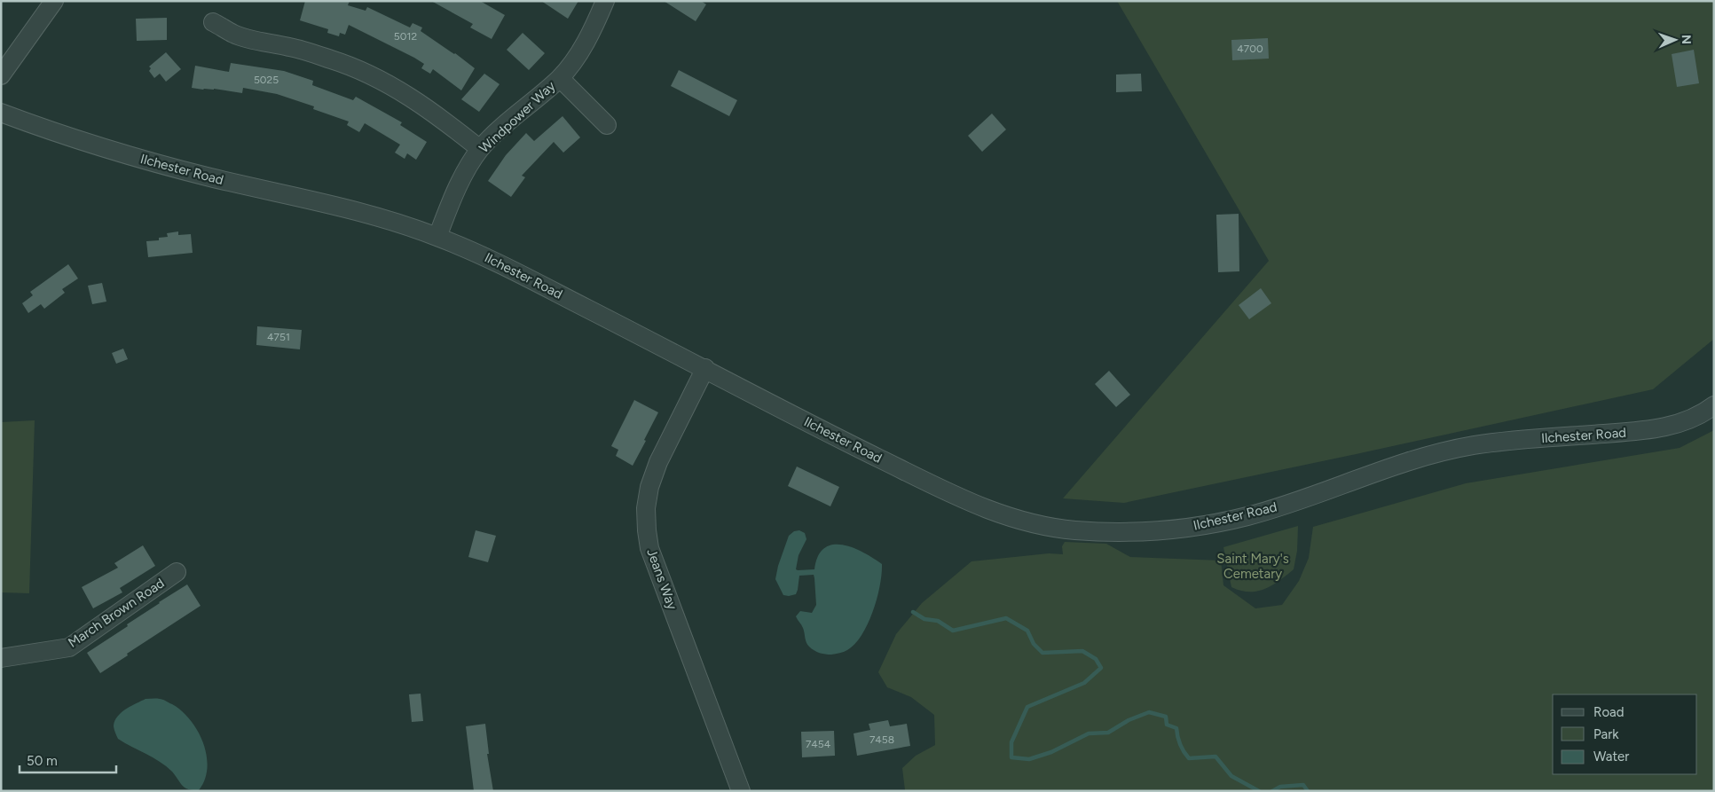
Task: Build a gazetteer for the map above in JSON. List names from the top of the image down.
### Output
{
  "streets": {
    "street": [
      "Windpower Way",
      "Ilchester Road",
      "Jeans Way",
      "March Brown Road"
    ]
  },
  "crossings": [
    ["Windpower Way", "Ilchester Road"],
    ["Ilchester Road", "Jeans Way"]
  ],
  "parks": ["Saint Mary's Cemetary"],
  "house_numbers": [
    "5012",
    "4700",
    "5025",
    "4751",
    "7458",
    "7454"
  ],
  "legend": ["Road", "Park", "Water"],
  "scale_bar": "50 m",
  "north": "right"
}
